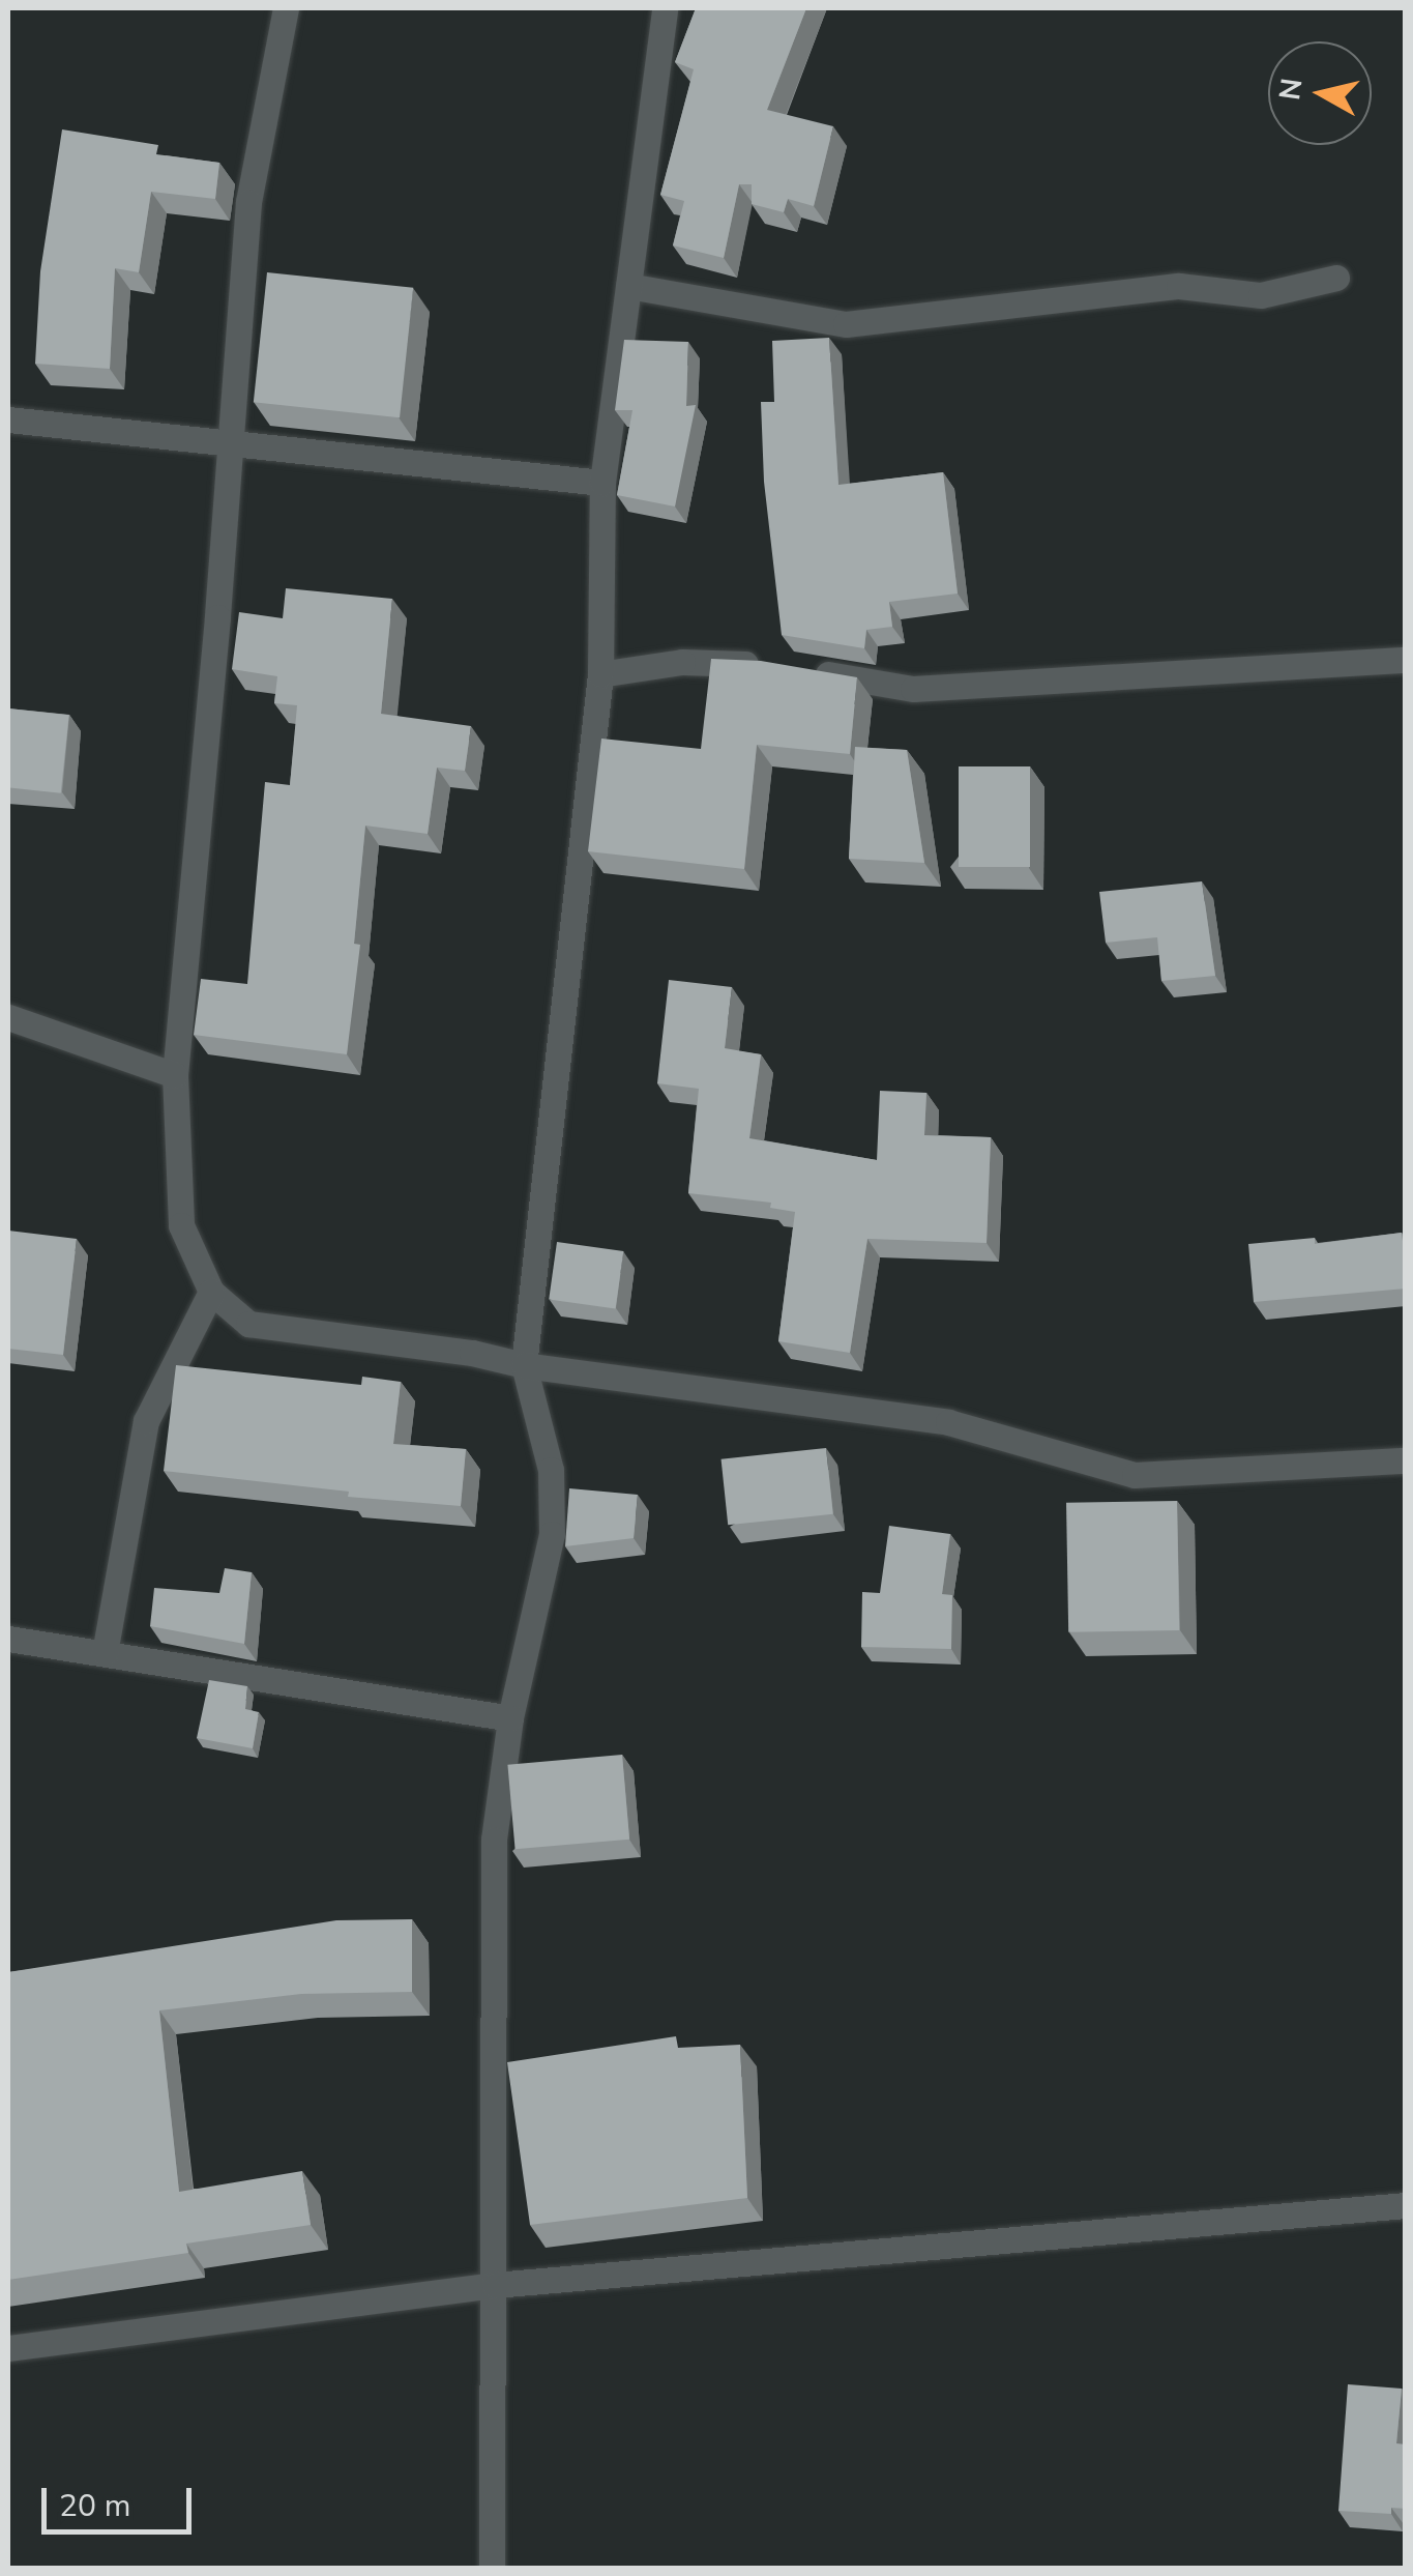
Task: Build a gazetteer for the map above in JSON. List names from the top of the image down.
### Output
{
  "scale_bar": "20 m",
  "north": "left"
}
